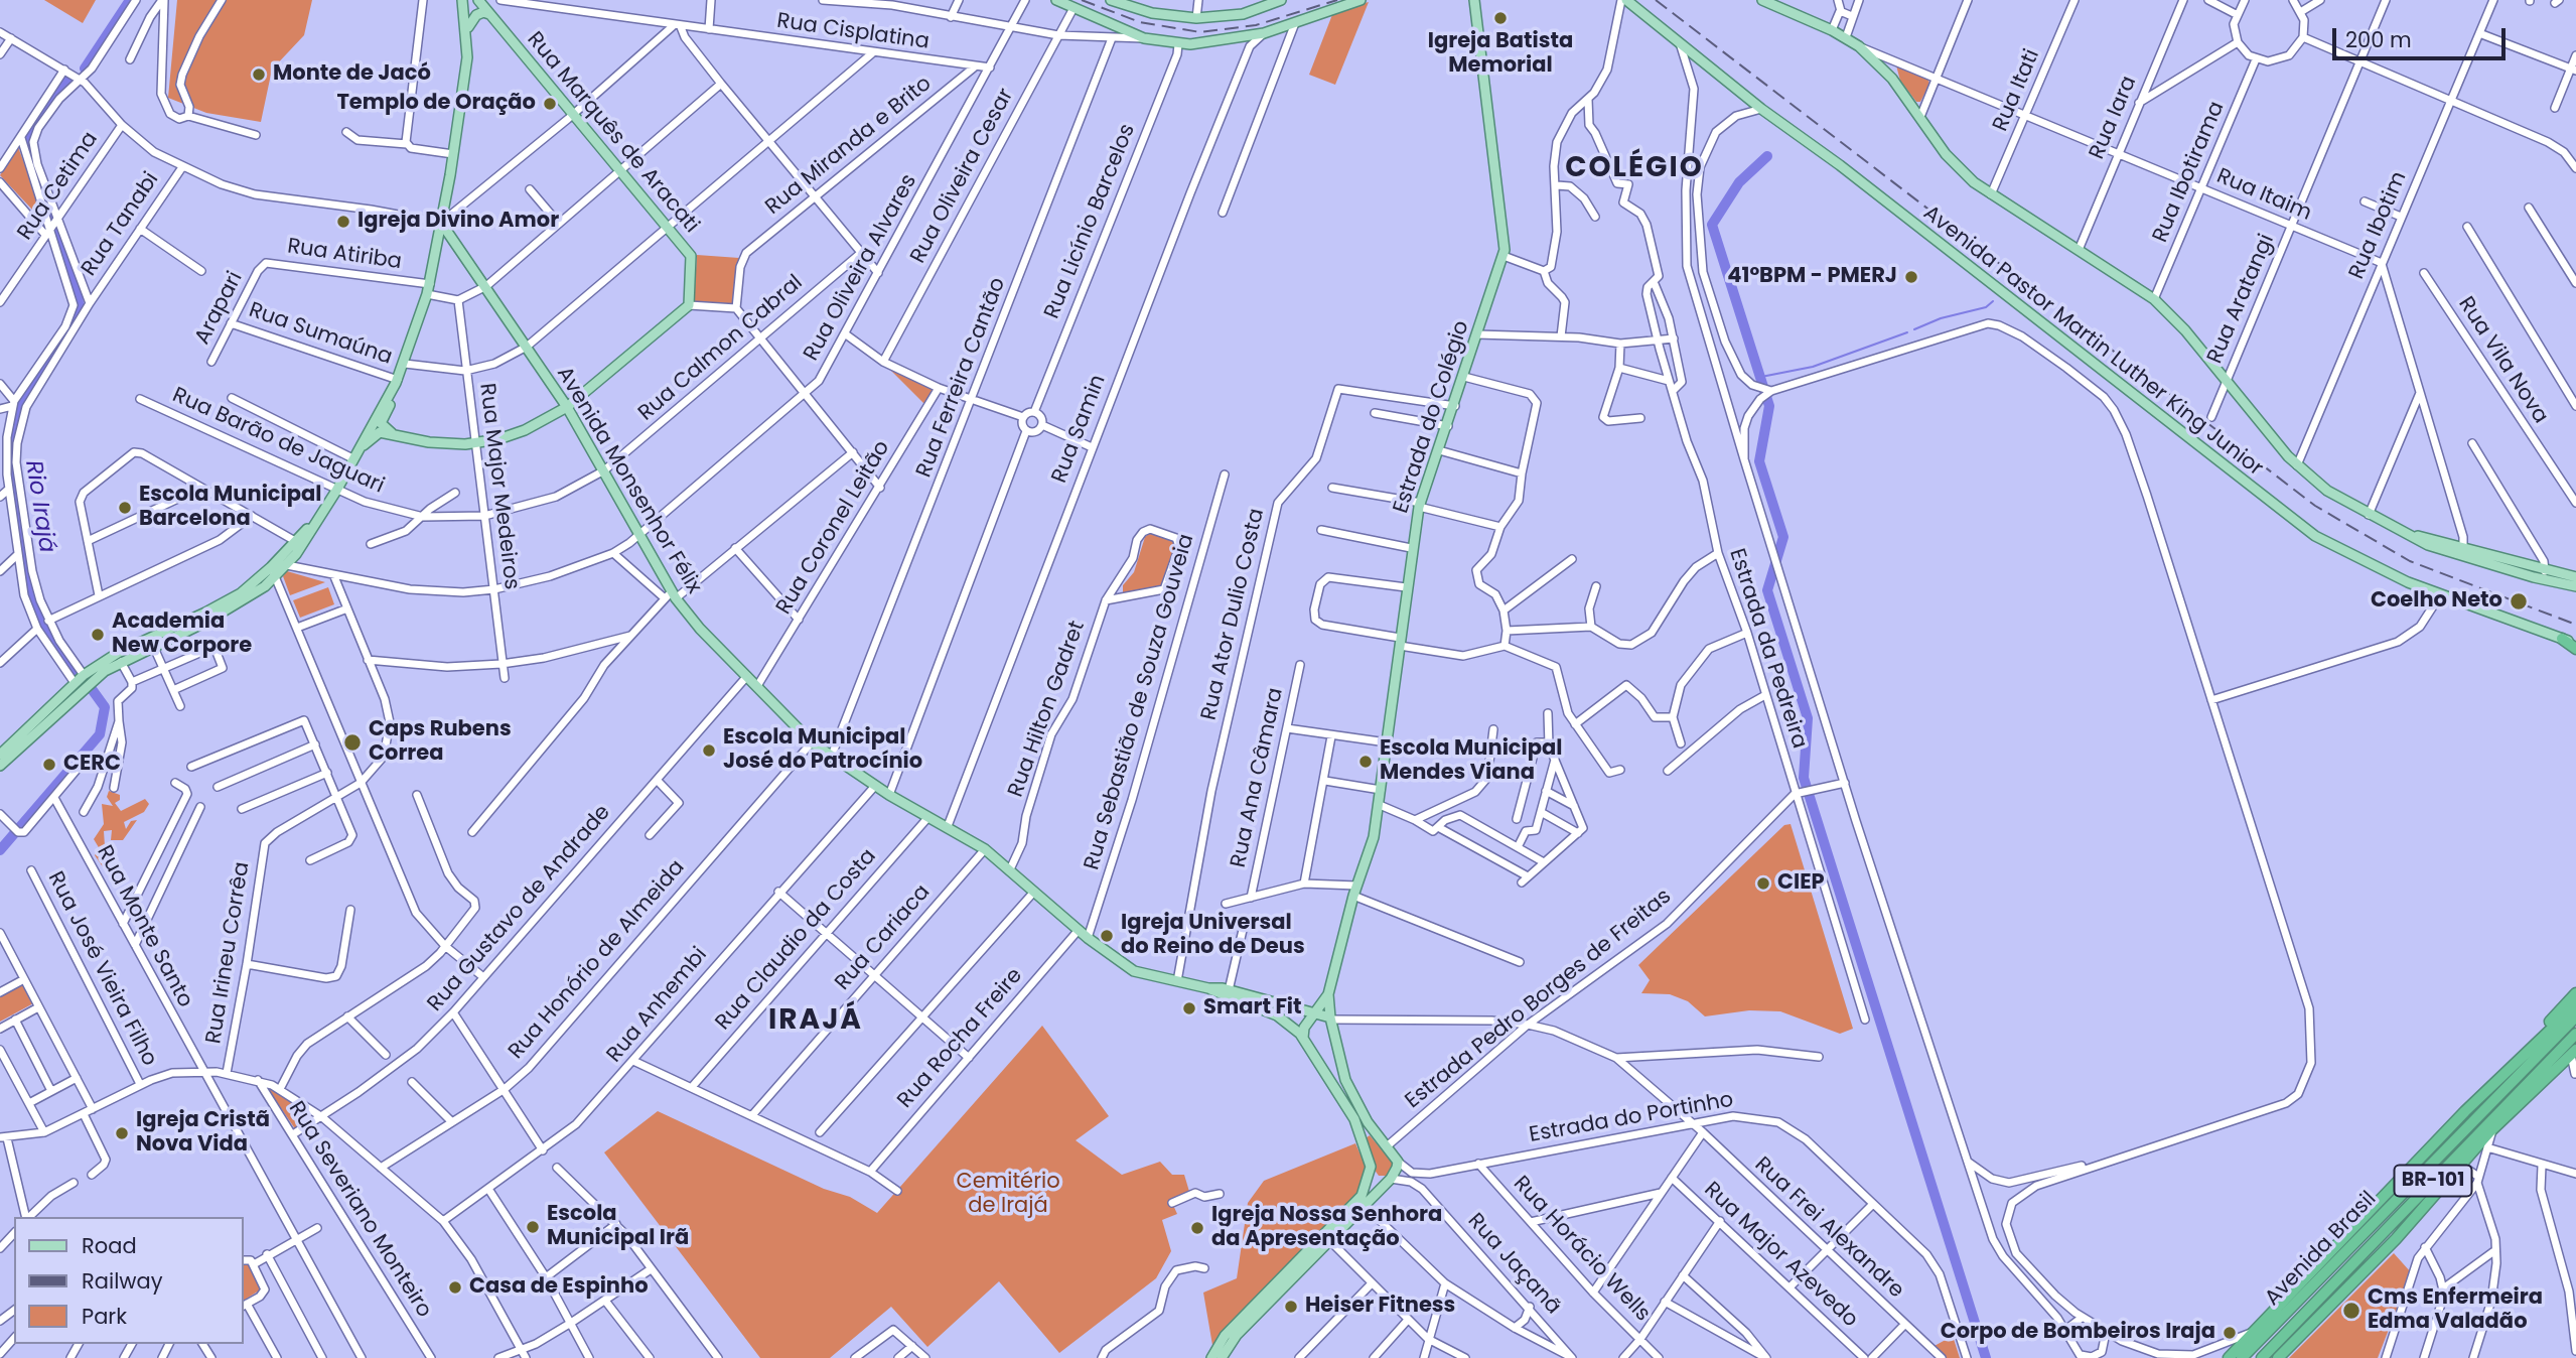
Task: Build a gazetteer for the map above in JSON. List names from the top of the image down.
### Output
{
  "streets": {
    "highway": ["BR-101", "Avenida Brasil"],
    "main road": [
      "Rua Marquês de Aracati",
      "Avenida Pastor Martin Luther King Junior",
      "Estrada do Colégio",
      "Avenida Monsenhor Félix"
    ],
    "street": [
      "Rua Cisplatina",
      "Rua Itati",
      "Rua Iara",
      "Rua Miranda e Brito",
      "Rua Ibotirama",
      "Rua Oliveira Cesar",
      "Rua Cetima",
      "Rua Itaim",
      "Rua Licínio Barcelos",
      "Rua Tanabi",
      "Rua Ibotim",
      "Rua Atiriba",
      "Rua Oliveira Alvares",
      "Rua Aratangi",
      "Arapari",
      "Rua Sumaúna",
      "Rua Calmon Cabral",
      "Rua Vila Nova",
      "Rua Ferreira Cantão",
      "Rua Samin",
      "Rua Barão de Jaguari",
      "Rua Major Medeiros",
      "Rua Coronel Leitão",
      "Rua Ator Dulio Costa",
      "Estrada da Pedreira",
      "Rua Sebastião de Souza Gouveia",
      "Rua Hilton Gadret",
      "Rua Ana Câmara",
      "Rua Gustavo de Andrade",
      "Rua Monte Santo",
      "Rua Cariaca",
      "Rua Claudio da Costa",
      "Rua Irineu Corrêa",
      "Rua Honório de Almeida",
      "Rua José Vieira Filho",
      "Estrada Pedro Borges de Freitas",
      "Rua Anhembi",
      "Rua Rocha Freire",
      "Estrada do Portinho",
      "Rua Severiano Monteiro",
      "Rua Frei Alexandre",
      "Rua Horácio Wells",
      "Rua Major Azevedo",
      "Rua Jaçanã"
    ]
  },
  "crossings": [
    ["Rua Cisplatina", "Rua Marquês de Aracati"],
    ["Rua Cisplatina", "Rua Miranda e Brito"],
    ["Rua Cisplatina", "Rua Oliveira Alvares"],
    ["Rua Itati", "Rua Itaim"],
    ["Rua Itati", "Avenida Pastor Martin Luther King Junior"],
    ["Rua Iara", "Rua Itaim"],
    ["Rua Iara", "Avenida Pastor Martin Luther King Junior"],
    ["Rua Ibotirama", "Rua Itaim"],
    ["Rua Ibotirama", "Avenida Pastor Martin Luther King Junior"],
    ["Rua Itaim", "Rua Ibotim"],
    ["Rua Itaim", "Rua Aratangi"],
    ["Rua Itaim", "Avenida Pastor Martin Luther King Junior"],
    ["Rua Ibotim", "Avenida Pastor Martin Luther King Junior"],
    ["Rua Atiriba", "Arapari"],
    ["Rua Atiriba", "Rua Major Medeiros"],
    ["Rua Oliveira Alvares", "Avenida Monsenhor Félix"],
    ["Rua Oliveira Alvares", "Rua Major Medeiros"],
    ["Rua Oliveira Alvares", "Rua Irineu Corrêa"],
    ["Rua Aratangi", "Avenida Pastor Martin Luther King Junior"],
    ["Arapari", "Rua Sumaúna"],
    ["Rua Calmon Cabral", "Rua Barão de Jaguari"],
    ["Rua Calmon Cabral", "Avenida Monsenhor Félix"],
    ["Rua Ferreira Cantão", "Avenida Monsenhor Félix"],
    ["Estrada do Colégio", "Avenida Monsenhor Félix"],
    ["Estrada do Colégio", "Rua Ator Dulio Costa"],
    ["Rua Samin", "Avenida Monsenhor Félix"],
    ["Rua Barão de Jaguari", "Avenida Monsenhor Félix"],
    ["Rua Barão de Jaguari", "Rua Major Medeiros"],
    ["Avenida Monsenhor Félix", "Rua Coronel Leitão"],
    ["Avenida Monsenhor Félix", "Rua Ator Dulio Costa"],
    ["Avenida Monsenhor Félix", "Rua Sebastião de Souza Gouveia"],
    ["Avenida Monsenhor Félix", "Rua Hilton Gadret"],
    ["Avenida Monsenhor Félix", "Rua Gustavo de Andrade"],
    ["Avenida Monsenhor Félix", "Rua Cariaca"],
    ["Avenida Monsenhor Félix", "Rua Claudio da Costa"],
    ["Avenida Monsenhor Félix", "Rua Honório de Almeida"],
    ["Avenida Monsenhor Félix", "Rua Anhembi"],
    ["Avenida Monsenhor Félix", "Rua Rocha Freire"],
    ["Estrada da Pedreira", "Estrada Pedro Borges de Freitas"],
    ["Rua Gustavo de Andrade", "Rua Severiano Monteiro"],
    ["Estrada do Portinho", "Rua Frei Alexandre"],
    ["Estrada do Portinho", "Rua Horácio Wells"]
  ],
  "districts": ["COLÉGIO", "IRAJÁ"],
  "water": ["Rio Irajá"],
  "parks": ["Cemitério de Irajá"],
  "places": [
    "Igreja Batista Memorial",
    "Monte de Jacó",
    "Templo de Oração",
    "Igreja Divino Amor",
    "41°BPM - PMERJ",
    "Escola Municipal Barcelona",
    "Coelho Neto",
    "Academia New Corpore",
    "Caps Rubens Correa",
    "Escola Municipal José do Patrocínio",
    "Escola Municipal Mendes Viana",
    "CERC",
    "CIEP",
    "Igreja Universal do Reino de Deus",
    "Smart Fit",
    "Igreja Cristã Nova Vida",
    "Escola Municipal Irã",
    "Igreja Nossa Senhora da Apresentação",
    "Casa de Espinho",
    "Heiser Fitness",
    "Cms Enfermeira Edma Valadão",
    "Corpo de Bombeiros Iraja"
  ],
  "legend": ["Road", "Railway", "Park"],
  "scale_bar": "200 m"
}
